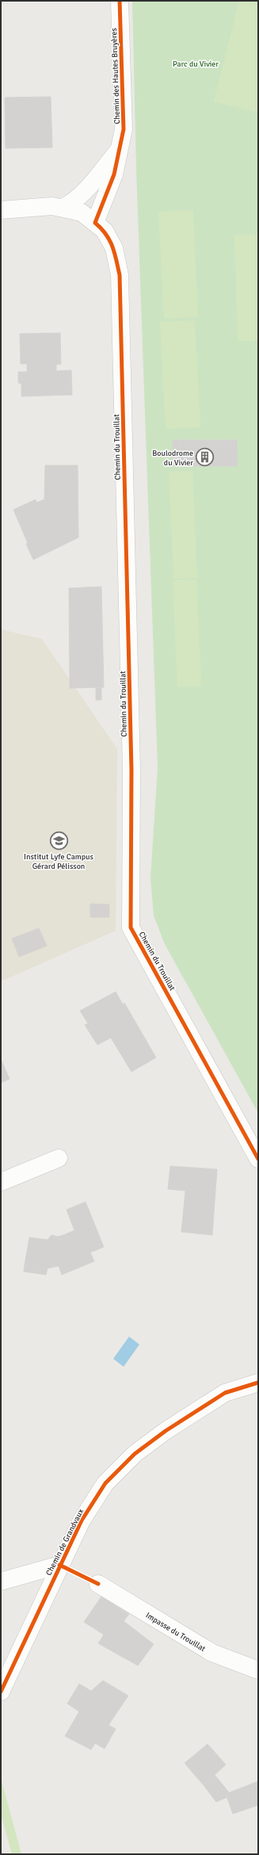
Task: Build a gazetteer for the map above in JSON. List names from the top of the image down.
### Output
{
  "streets": {
    "street": [
      "Chemin des Hautes Bruyères",
      "Chemin du Trouillat",
      "Chemin de Grandvaux",
      "Impasse du Trouillat"
    ]
  },
  "crossings": [
    ["Chemin des Hautes Bruyères", "Chemin du Trouillat"]
  ],
  "parks": ["Parc du Vivier"],
  "places": {
    "building": ["Boulodrome du Vivier"],
    "school or university": ["Institut Lyfe Campus Gérard Pélisson"]
  }
}
